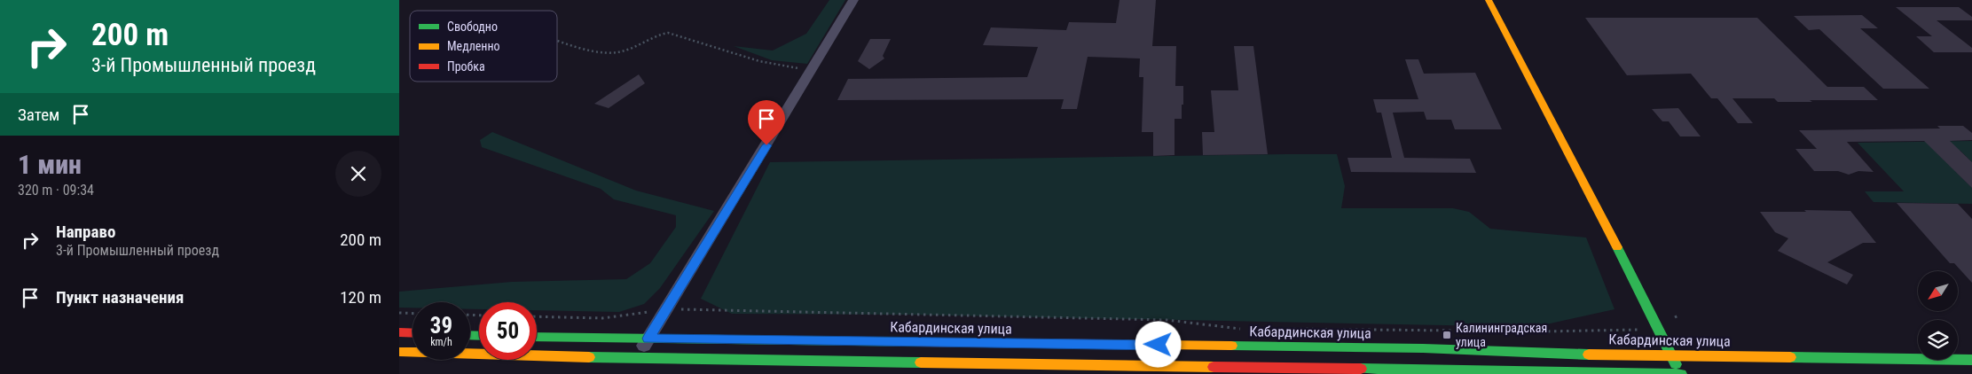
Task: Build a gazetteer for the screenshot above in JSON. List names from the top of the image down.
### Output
{
  "streets": {
    "main road": ["Кабардинская улица"]
  },
  "places": {
    "transit": ["Калининградская улица"]
  },
  "legend": ["Свободно", "Медленно", "Пробка"],
  "north": "bottom left",
  "page": {
    "turn": ["200 m", "3-й Промышленный проезд"],
    "then": "Затем",
    "heading": ["1 мин", "320 m · 09:34"],
    "list": [
      {
        "name": "Направо",
        "note": "3-й Промышленный проезд",
        "value": "200 m"
      },
      {
        "name": "Пункт назначения",
        "value": "120 m"
      }
    ],
    "speed": "39 km/h",
    "limit": "50"
  }
}
